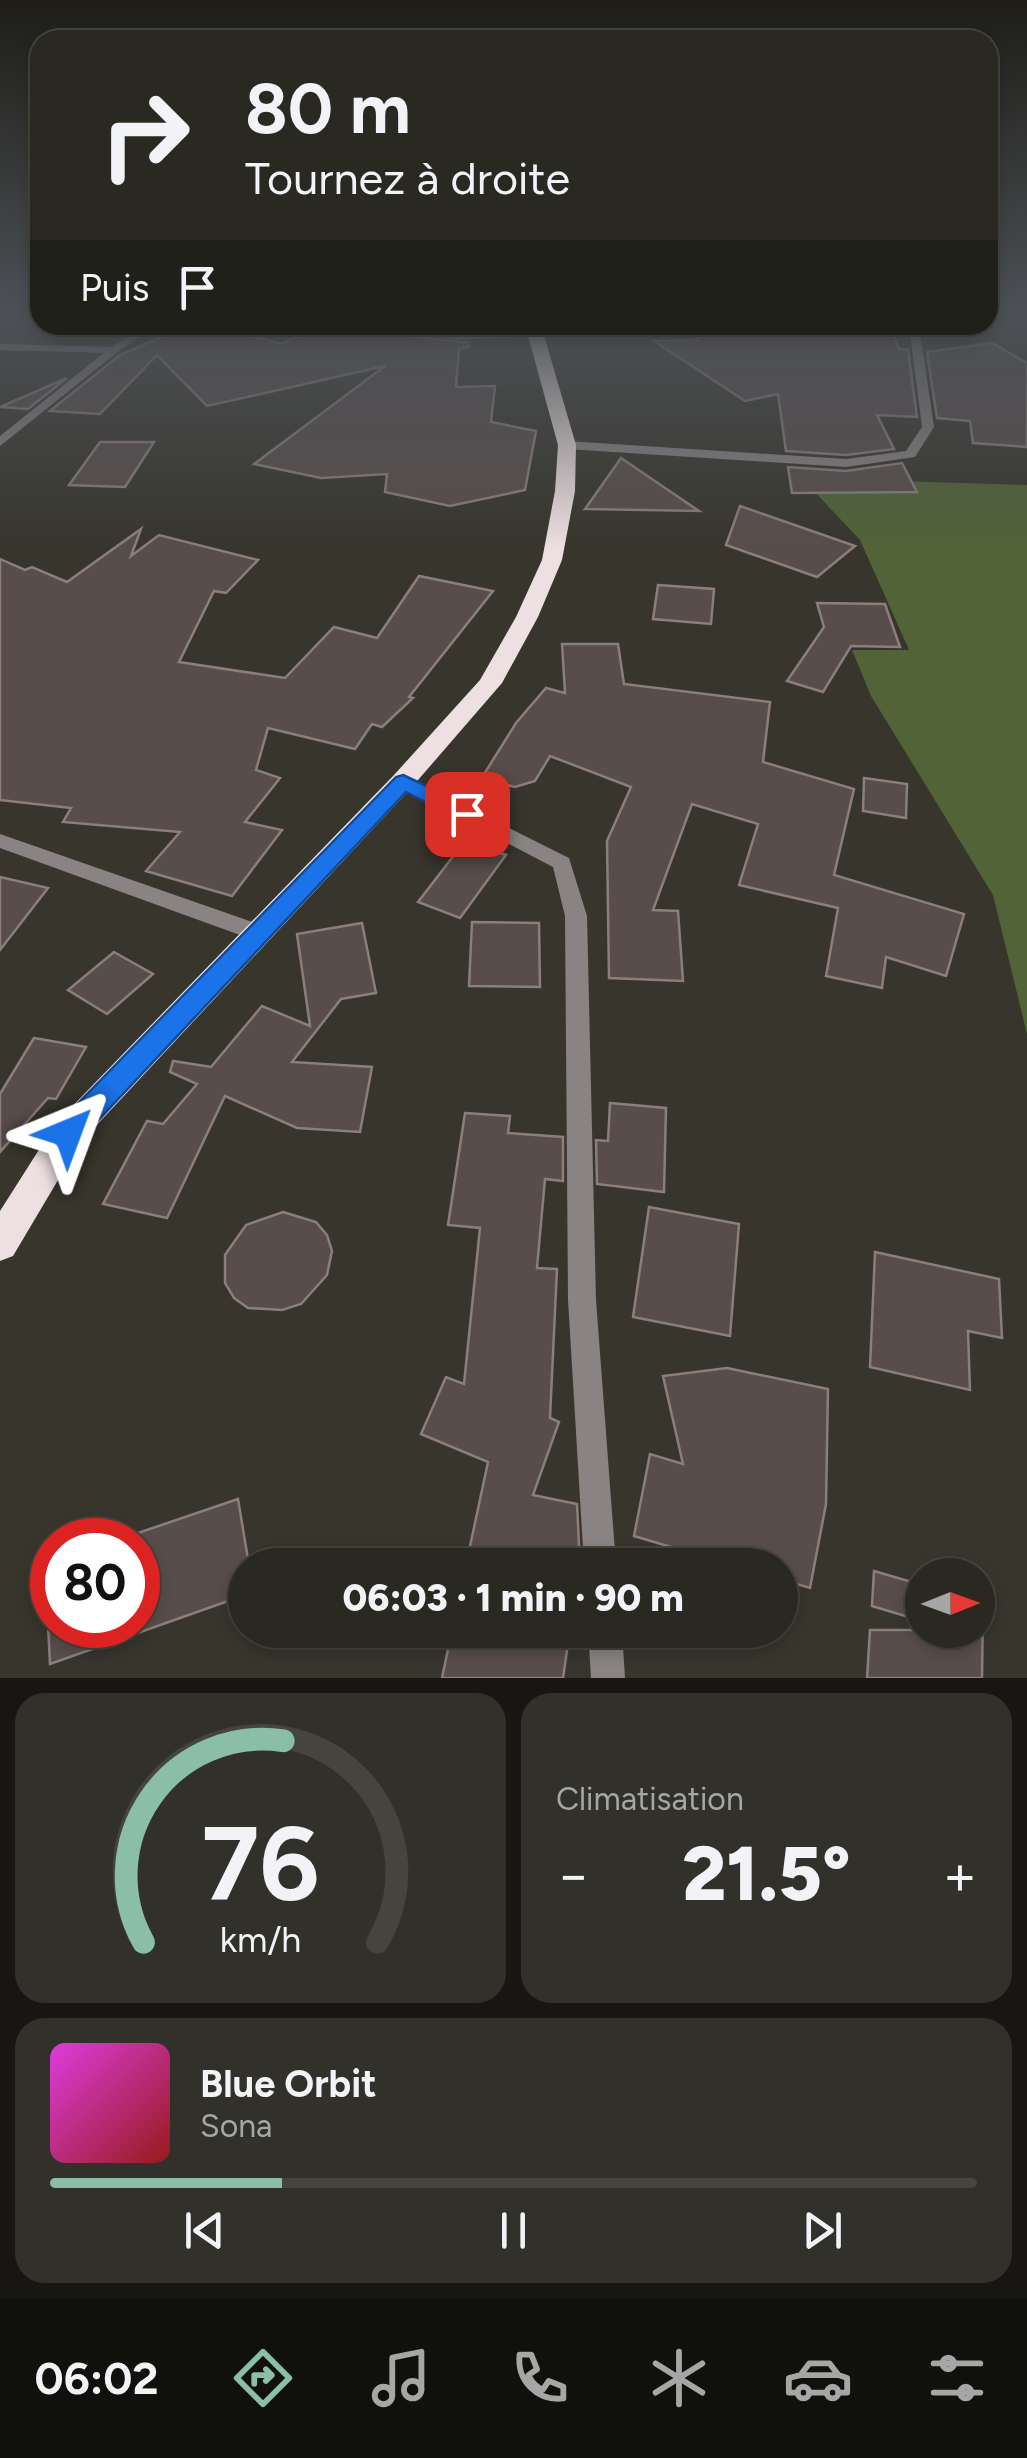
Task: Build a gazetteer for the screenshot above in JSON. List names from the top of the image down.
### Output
{
  "north": "right",
  "page": {
    "turn": ["80 m", "Tournez à droite"],
    "then": "Puis",
    "limit": "80",
    "trip": "06:03 · 1 min · 90 m",
    "tile": "Climatisation",
    "heat": ["−", "21.5°", "+"],
    "song": ["Blue Orbit", "Sona"],
    "tabs": "06:02",
    "gauge": ["76", "km/h"]
  }
}
